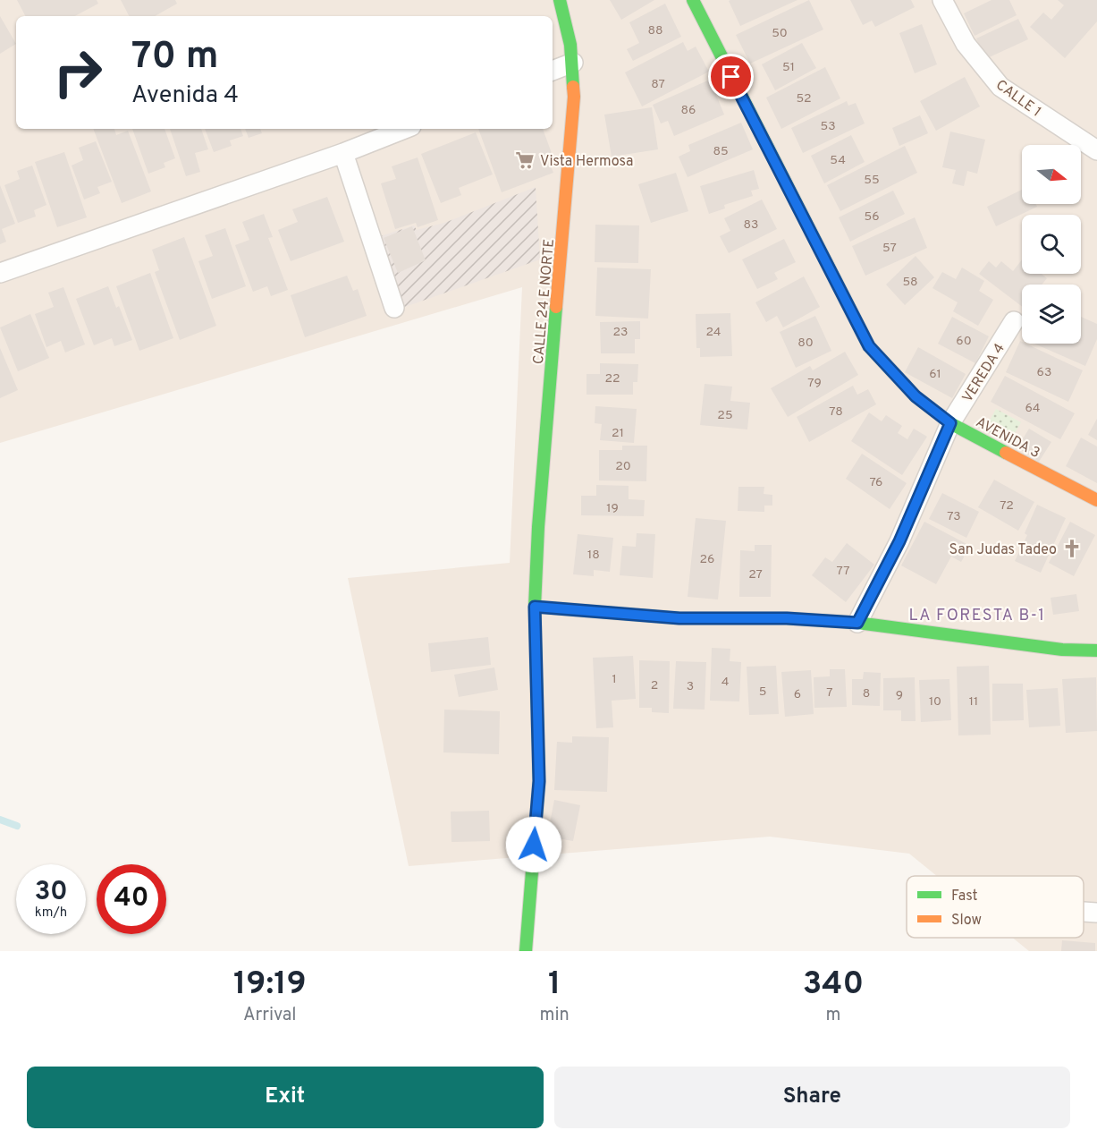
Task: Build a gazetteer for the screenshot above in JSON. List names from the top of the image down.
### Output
{
  "streets": {
    "street": [
      "CALLE 1",
      "CALLE 24 E NORTE",
      "VEREDA 4",
      "AVENIDA 3"
    ]
  },
  "crossings": [
    ["VEREDA 4", "AVENIDA 3"]
  ],
  "districts": ["LA FORESTA B-1"],
  "places": {
    "supermarket": ["Vista Hermosa"],
    "church": ["San Judas Tadeo"]
  },
  "house_numbers": [
    "88",
    "50",
    "51",
    "87",
    "52",
    "86",
    "53",
    "85",
    "54",
    "55",
    "56",
    "83",
    "57",
    "58",
    "23",
    "24",
    "60",
    "80",
    "63",
    "61",
    "22",
    "79",
    "64",
    "78",
    "25",
    "21",
    "20",
    "76",
    "72",
    "19",
    "73",
    "18",
    "26",
    "77",
    "27",
    "1",
    "4",
    "2",
    "3",
    "5",
    "7",
    "8",
    "6",
    "9",
    "10",
    "11"
  ],
  "legend": ["Fast", "Slow"],
  "north": "right",
  "page": {
    "turn": ["70 m", "Avenida 4"],
    "speed": "30 km/h",
    "limit": "40",
    "eta": [
      "19:19",
      "Arrival",
      "1",
      "min",
      "340",
      "m"
    ],
    "buttons": ["Exit", "Share"]
  }
}
